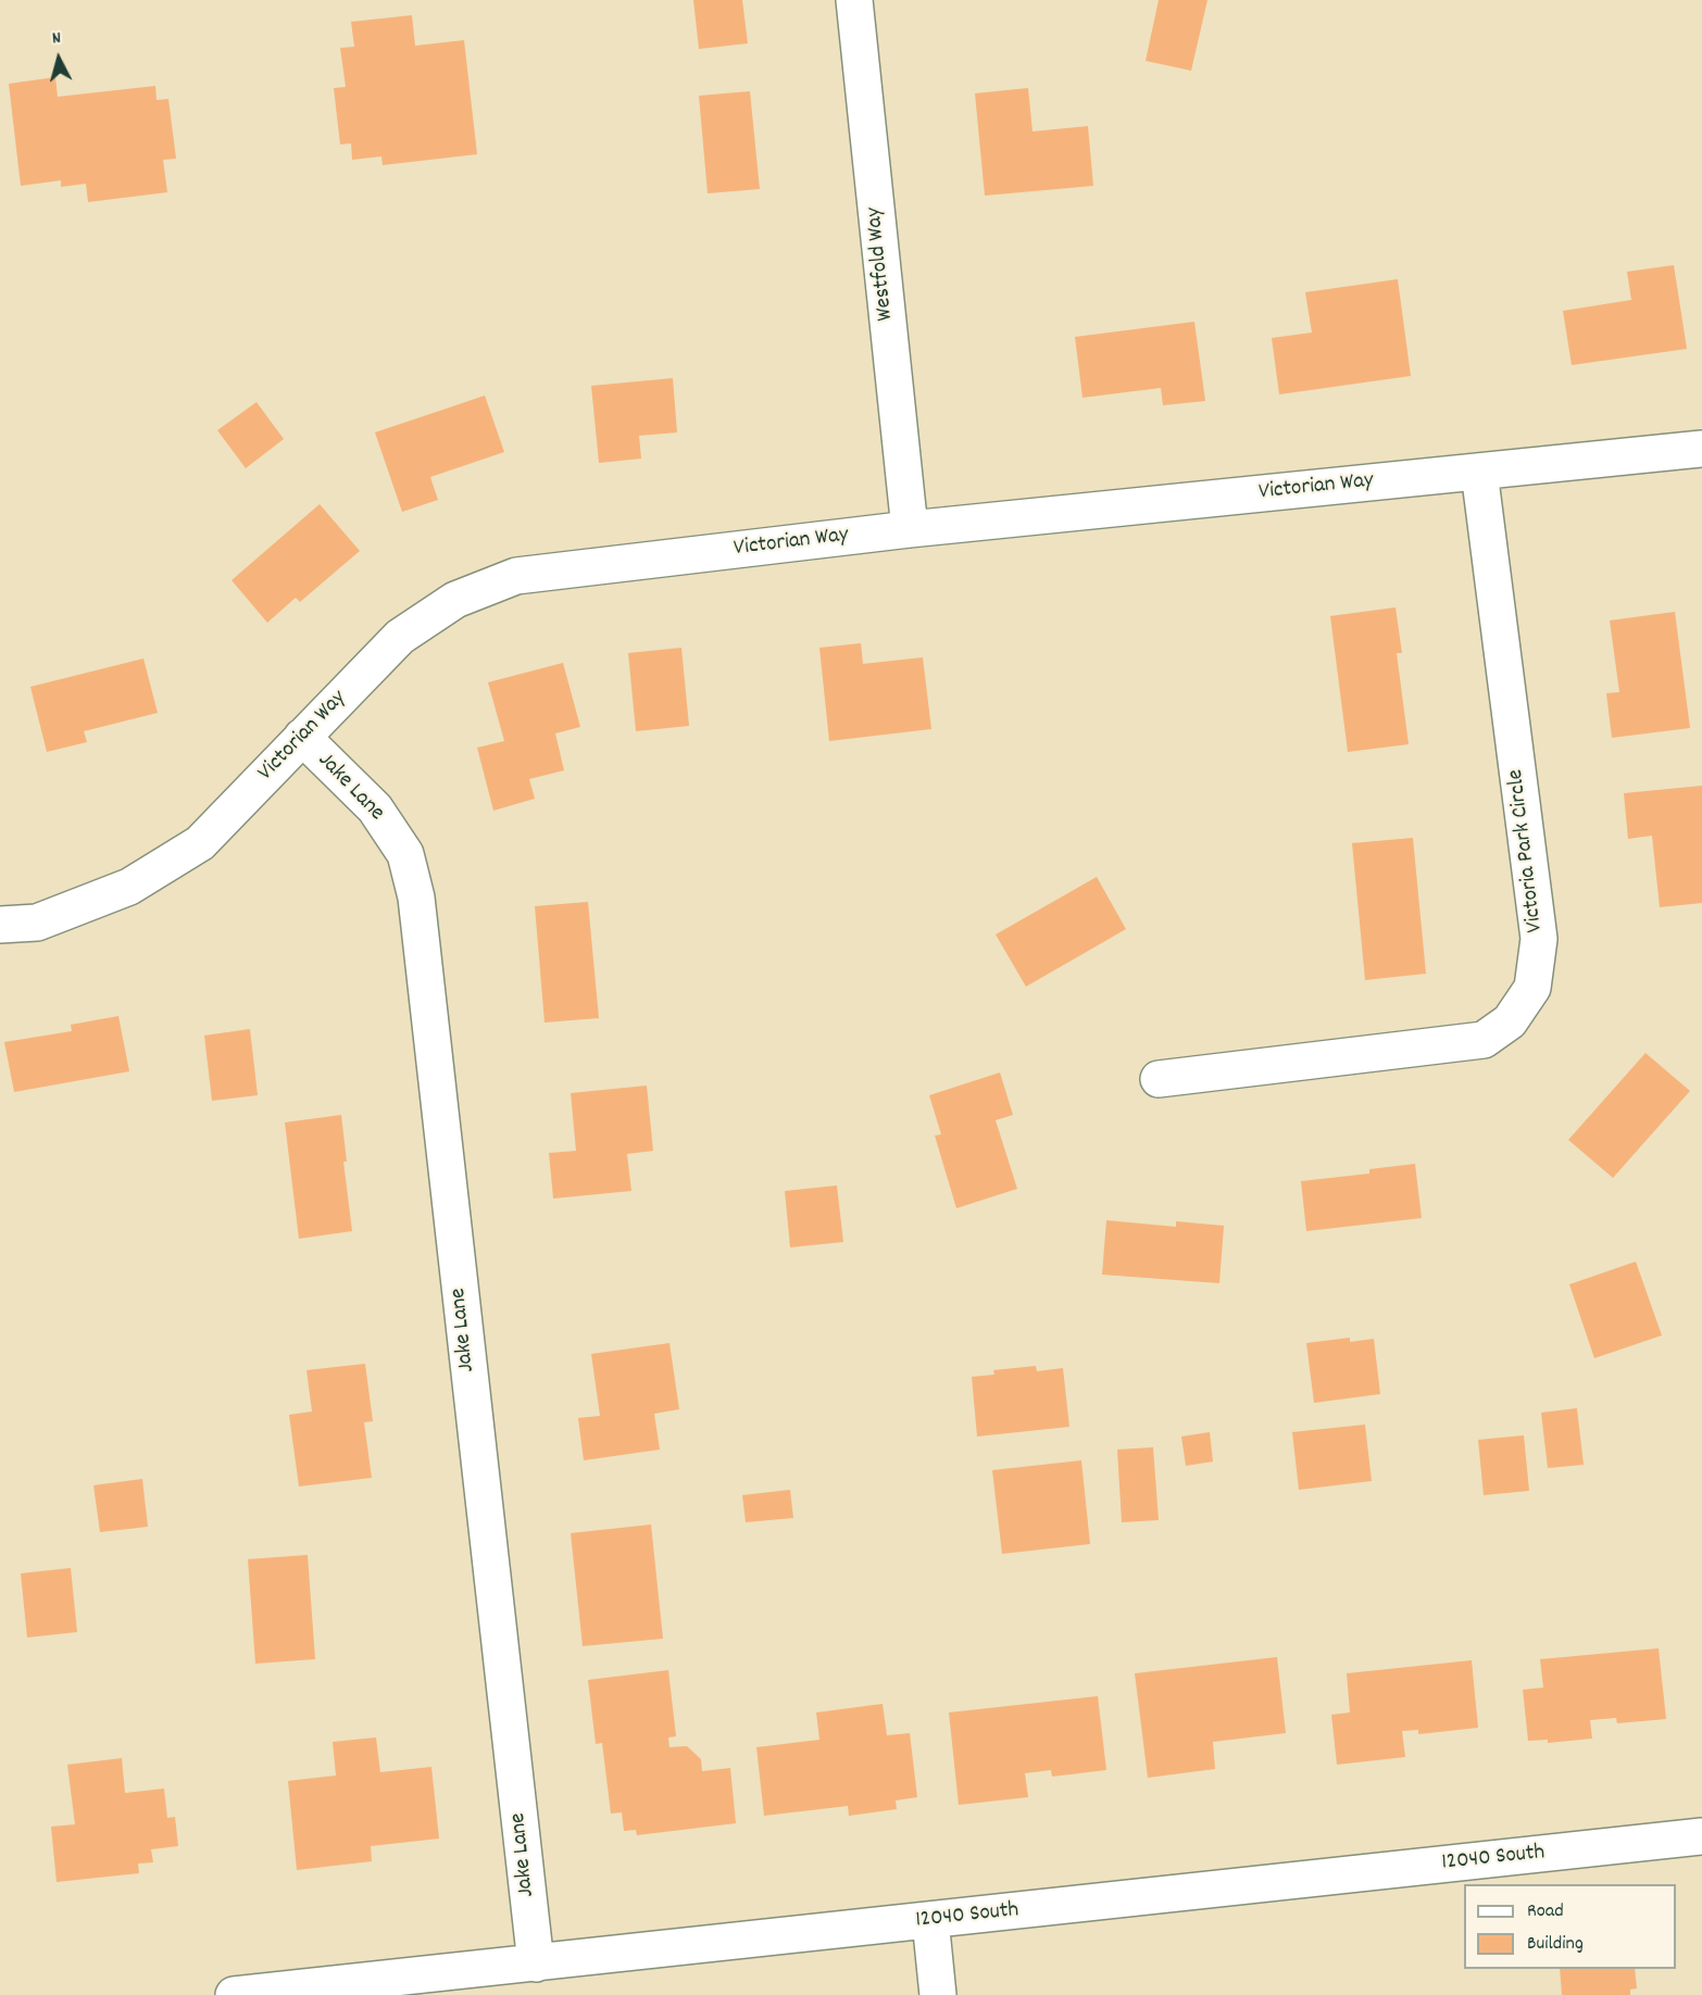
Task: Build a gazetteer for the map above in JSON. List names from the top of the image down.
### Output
{
  "streets": {
    "street": [
      "Westfold Way",
      "Victorian Way",
      "Jake Lane",
      "Victoria Park Circle",
      "12040 South"
    ]
  },
  "crossings": [
    ["Westfold Way", "Victorian Way"],
    ["Victorian Way", "Jake Lane"],
    ["Victorian Way", "Victoria Park Circle"],
    ["Jake Lane", "12040 South"]
  ],
  "legend": ["Road", "Building"],
  "north": "top"
}
